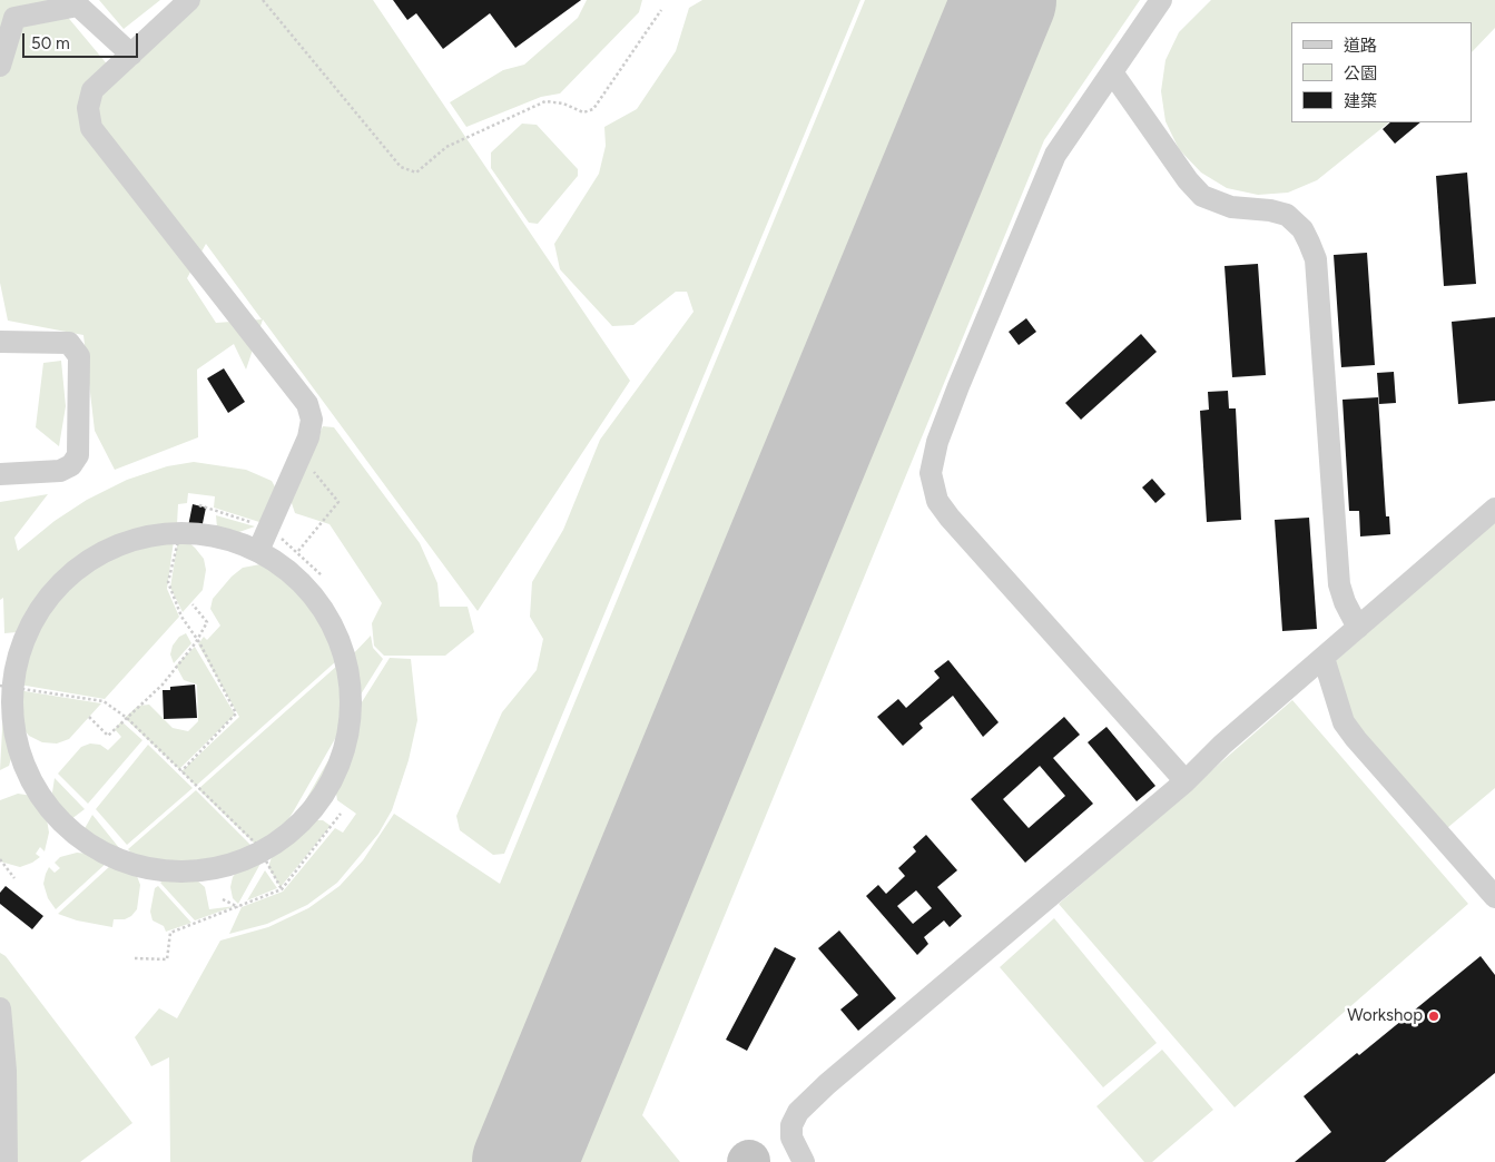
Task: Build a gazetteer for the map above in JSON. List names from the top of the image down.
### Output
{
  "places": ["Workshop"],
  "legend": ["道路", "公園", "建築"],
  "scale_bar": "50 m"
}
